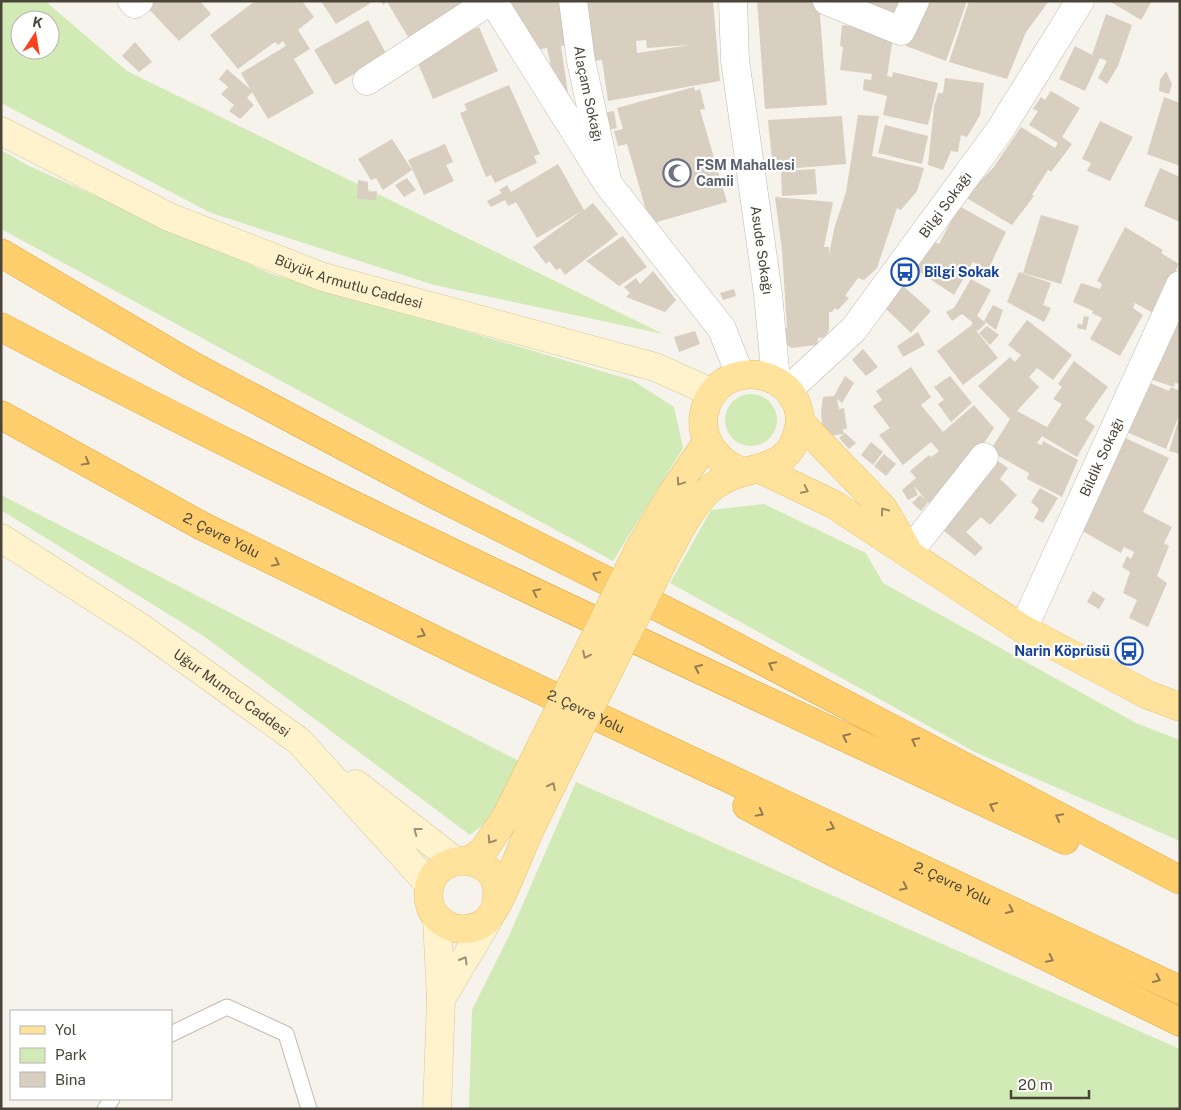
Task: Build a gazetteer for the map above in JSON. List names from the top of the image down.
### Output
{
  "streets": {
    "highway": ["2. Çevre Yolu"],
    "main road": ["Büyük Armutlu Caddesi", "Uğur Mumcu Caddesi"],
    "street": [
      "Alaçam Sokağı",
      "Bilgi Sokağı",
      "Asude Sokağı",
      "Bildik Sokağı"
    ]
  },
  "crossings": [
    ["Bilgi Sokağı", "Asude Sokağı"],
    ["Bilgi Sokağı", "Büyük Armutlu Caddesi"],
    ["Asude Sokağı", "Büyük Armutlu Caddesi"]
  ],
  "places": {
    "mosque": ["FSM Mahallesi Camii"],
    "bus stop": ["Bilgi Sokak", "Narin Köprüsü"]
  },
  "legend": ["Yol", "Park", "Bina"],
  "scale_bar": "20 m",
  "north": "top"
}
